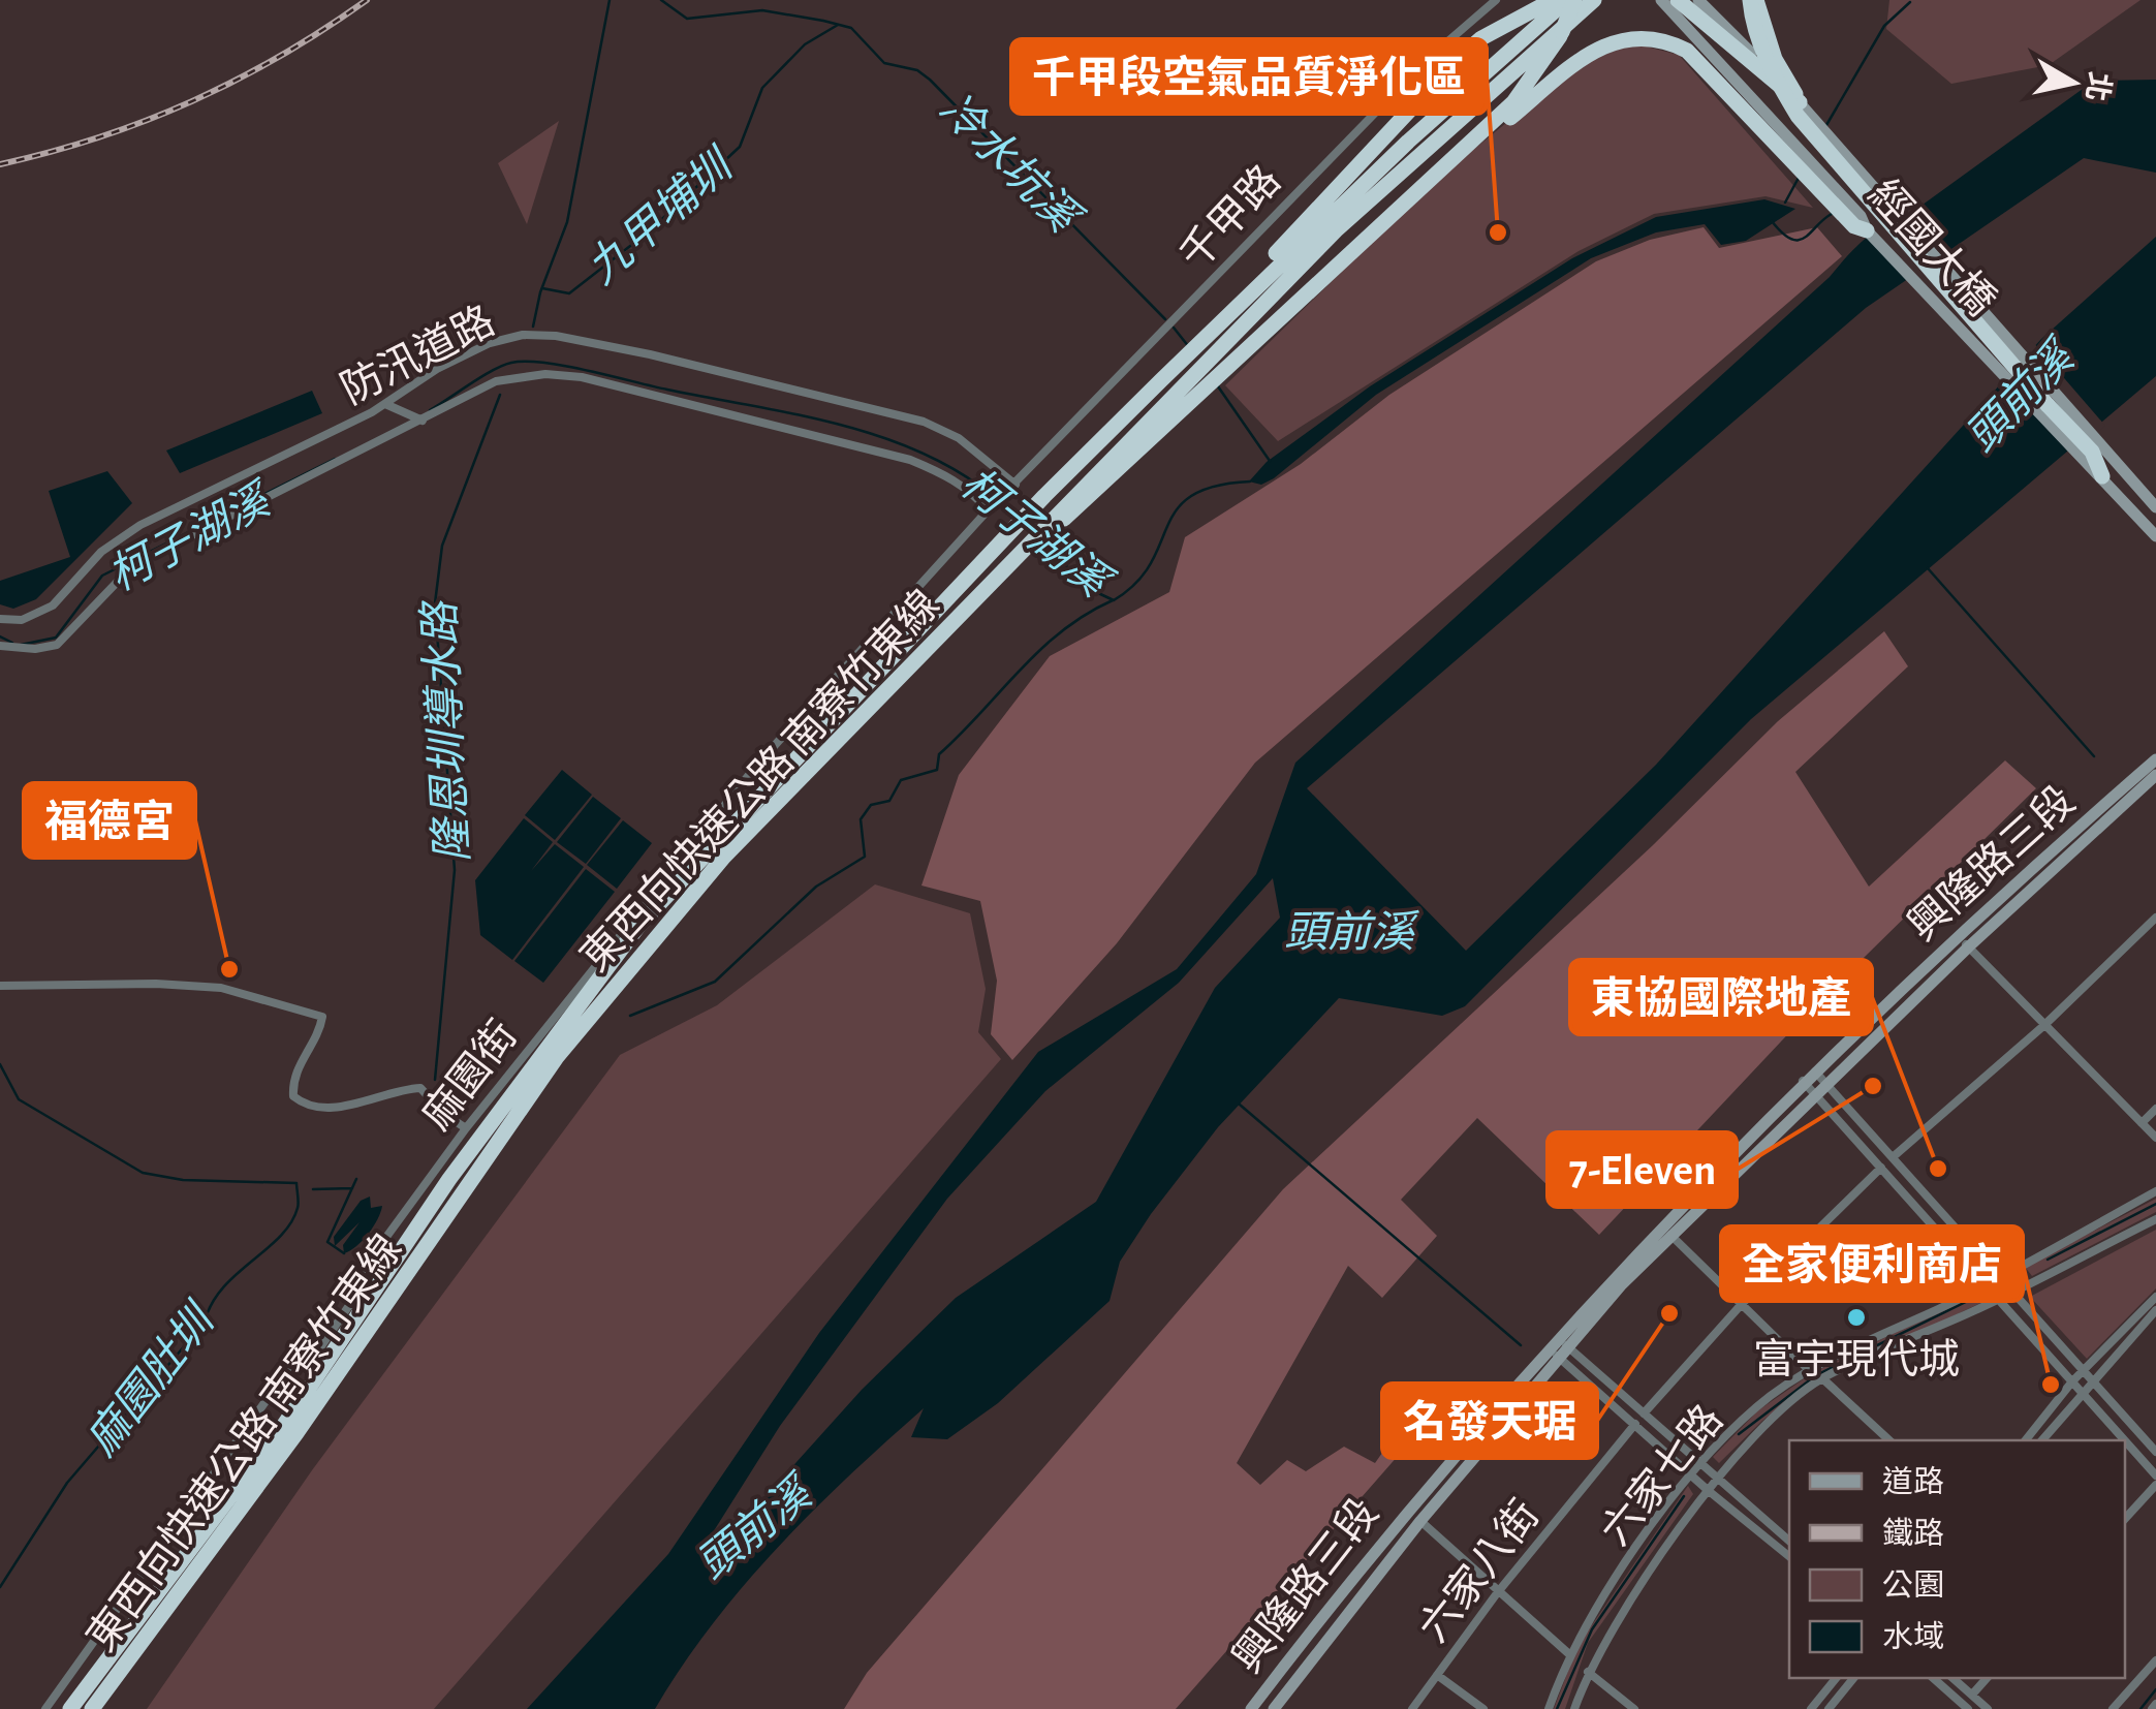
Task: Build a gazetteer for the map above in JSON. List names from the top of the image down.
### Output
{
  "streets": {
    "highway": ["東西向快速公路 南寮竹東線"],
    "street": [
      "千甲路",
      "經國大橋",
      "防汛道路",
      "興隆路三段",
      "麻園街",
      "六家七路",
      "六家八街"
    ]
  },
  "crossings": [
    ["千甲路", "防汛道路"],
    ["千甲路", "麻園街"]
  ],
  "water": [
    "冷水坑溪",
    "九甲埔圳",
    "頭前溪",
    "柯子湖溪",
    "隆恩圳導水路",
    "麻園肚圳"
  ],
  "places": [
    "千甲段空氣品質淨化區",
    "福德宮",
    "7-Eleven",
    "東協國際地產",
    "名發天琚",
    "富宇現代城",
    "全家便利商店"
  ],
  "legend": [
    "道路",
    "鐵路",
    "公園",
    "水域"
  ],
  "north": "right"
}
